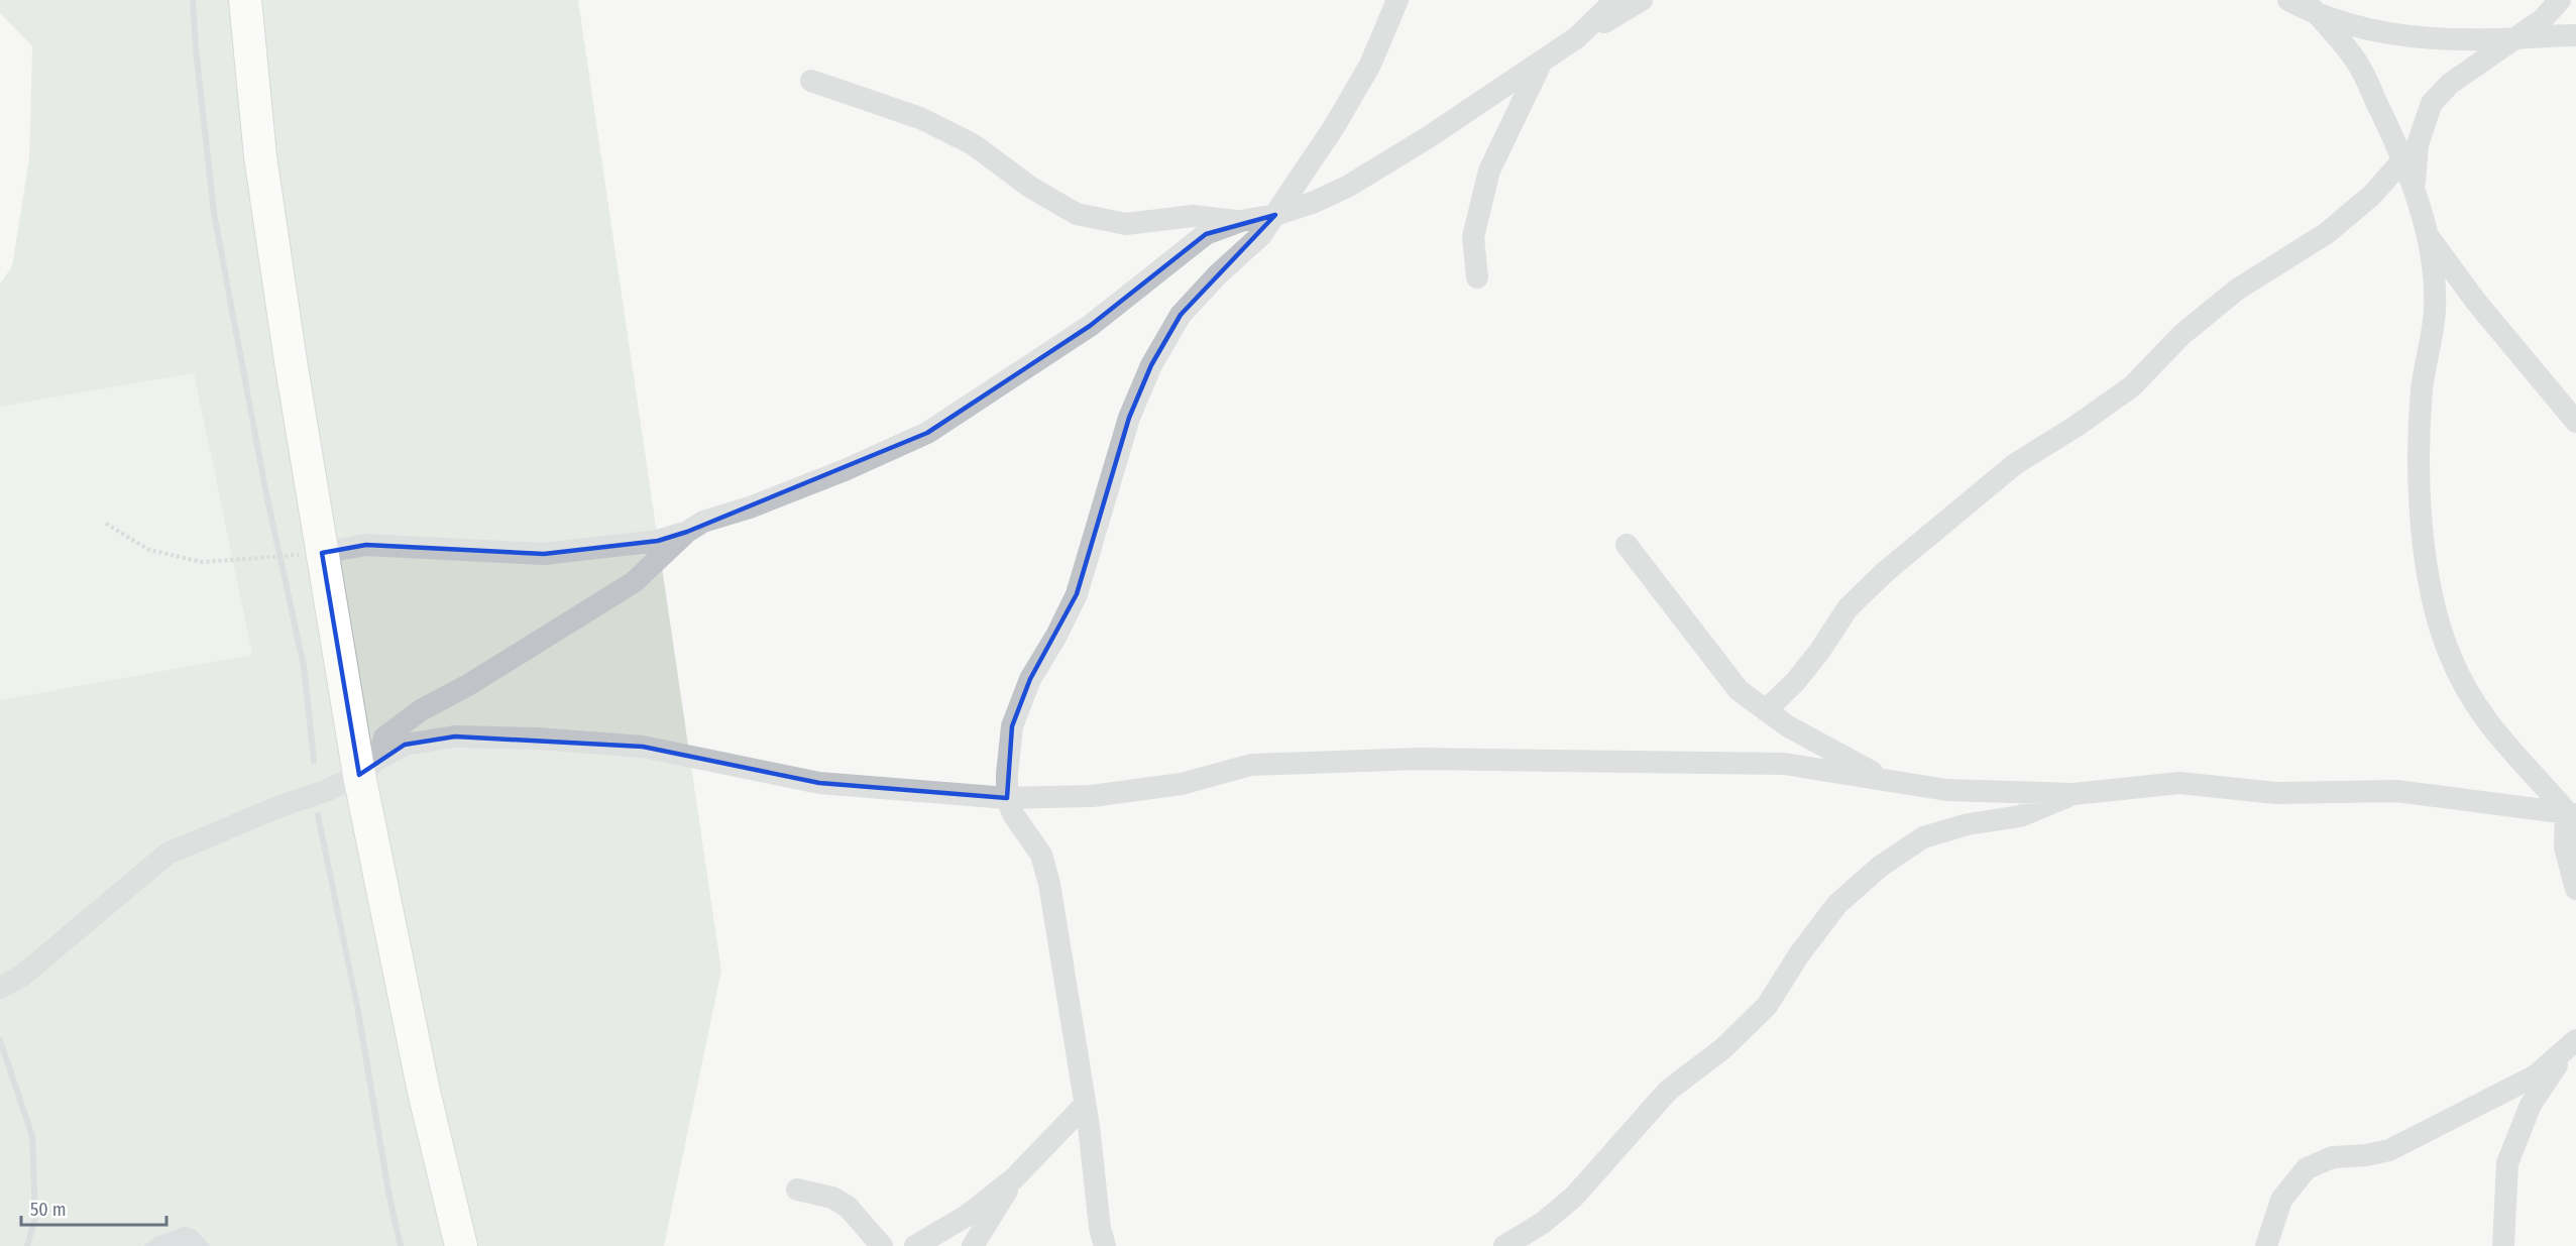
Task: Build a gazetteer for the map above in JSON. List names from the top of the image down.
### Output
{
  "scale_bar": "50 m"
}
